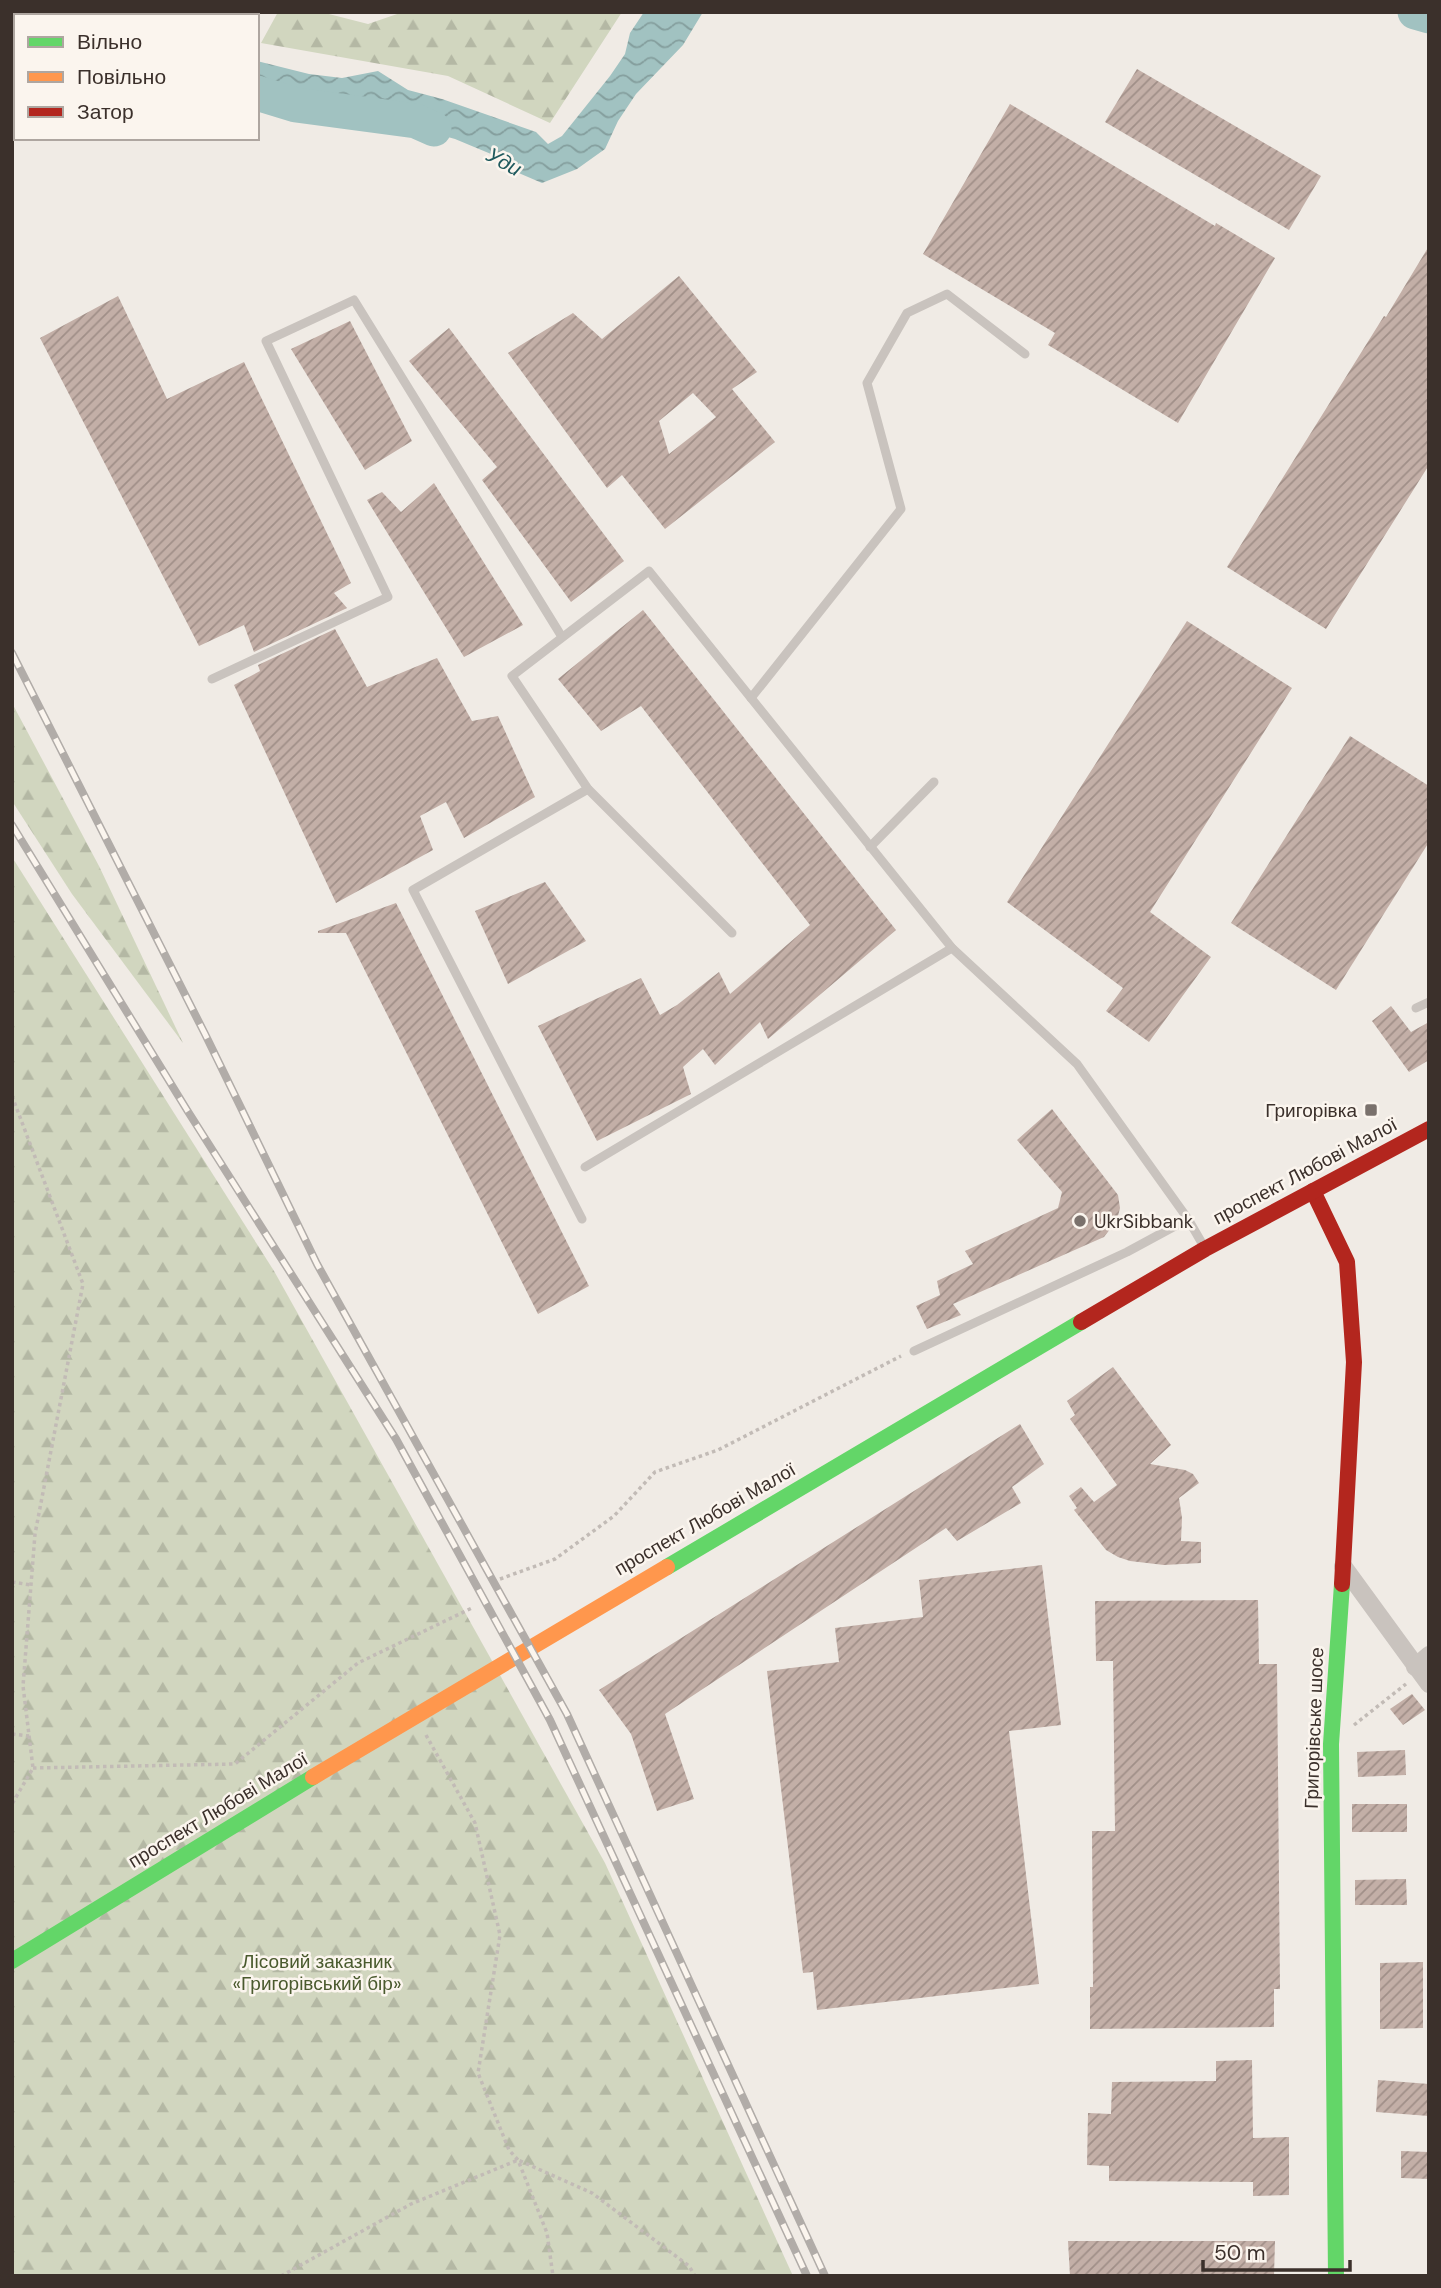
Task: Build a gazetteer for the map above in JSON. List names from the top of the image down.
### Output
{
  "streets": {
    "main road": ["проспект Любові Малої", "Григорівське шосе"]
  },
  "crossings": [
    ["проспект Любові Малої", "Григорівське шосе"]
  ],
  "water": ["Уди"],
  "parks": ["Лісовий заказник «Григорівський бір»"],
  "places": {
    "transit": ["Григорівка"],
    "other": ["UkrSibbank"]
  },
  "legend": ["Вільно", "Повільно", "Затор"],
  "scale_bar": "50 m"
}
